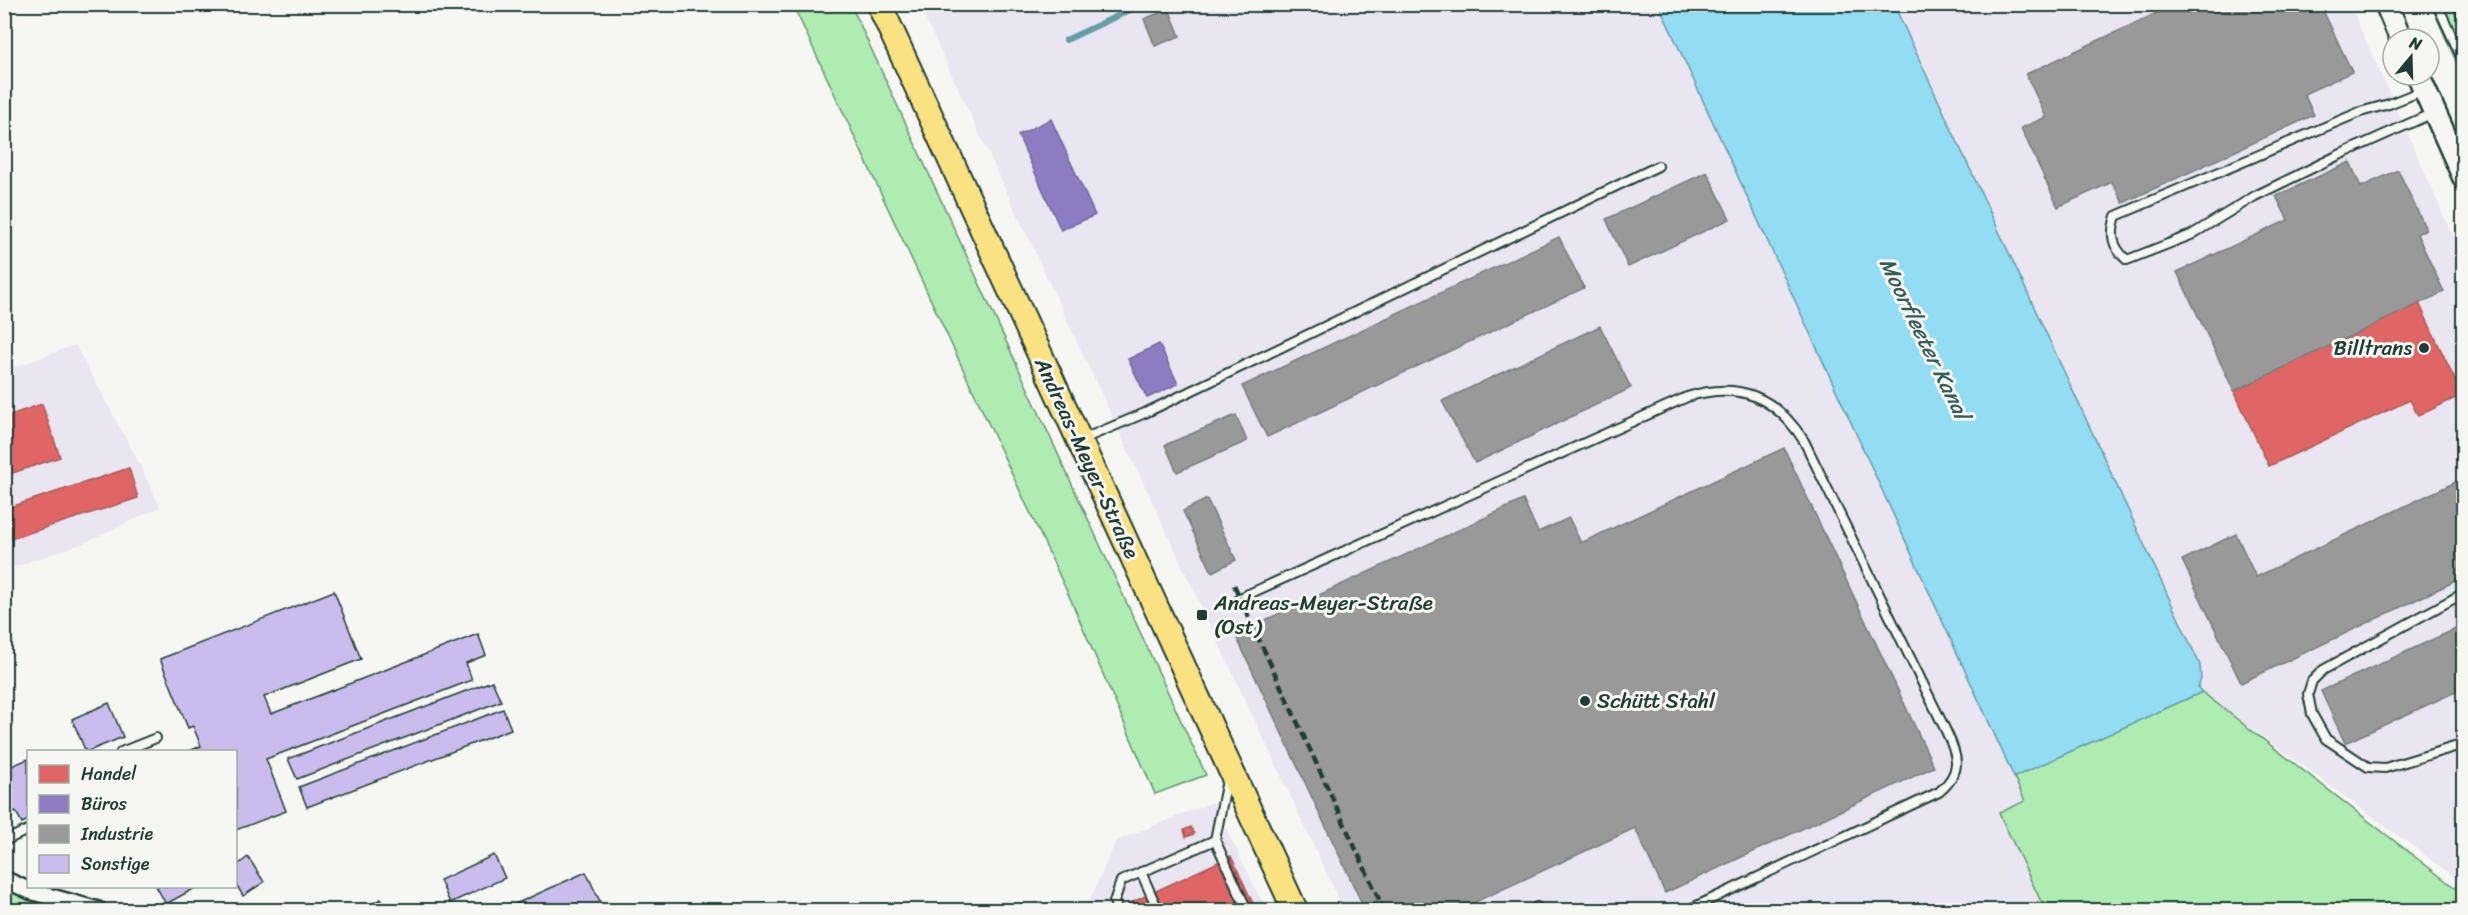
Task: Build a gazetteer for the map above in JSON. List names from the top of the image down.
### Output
{
  "streets": {
    "main road": ["Andreas-Meyer-Straße"]
  },
  "water": ["Moorfleeter Kanal"],
  "places": {
    "other": ["Billtrans", "Schütt Stahl"],
    "transit": ["Andreas-Meyer-Straße (Ost)"]
  },
  "legend": [
    "Handel",
    "Büros",
    "Industrie",
    "Sonstige"
  ],
  "north": "top"
}
